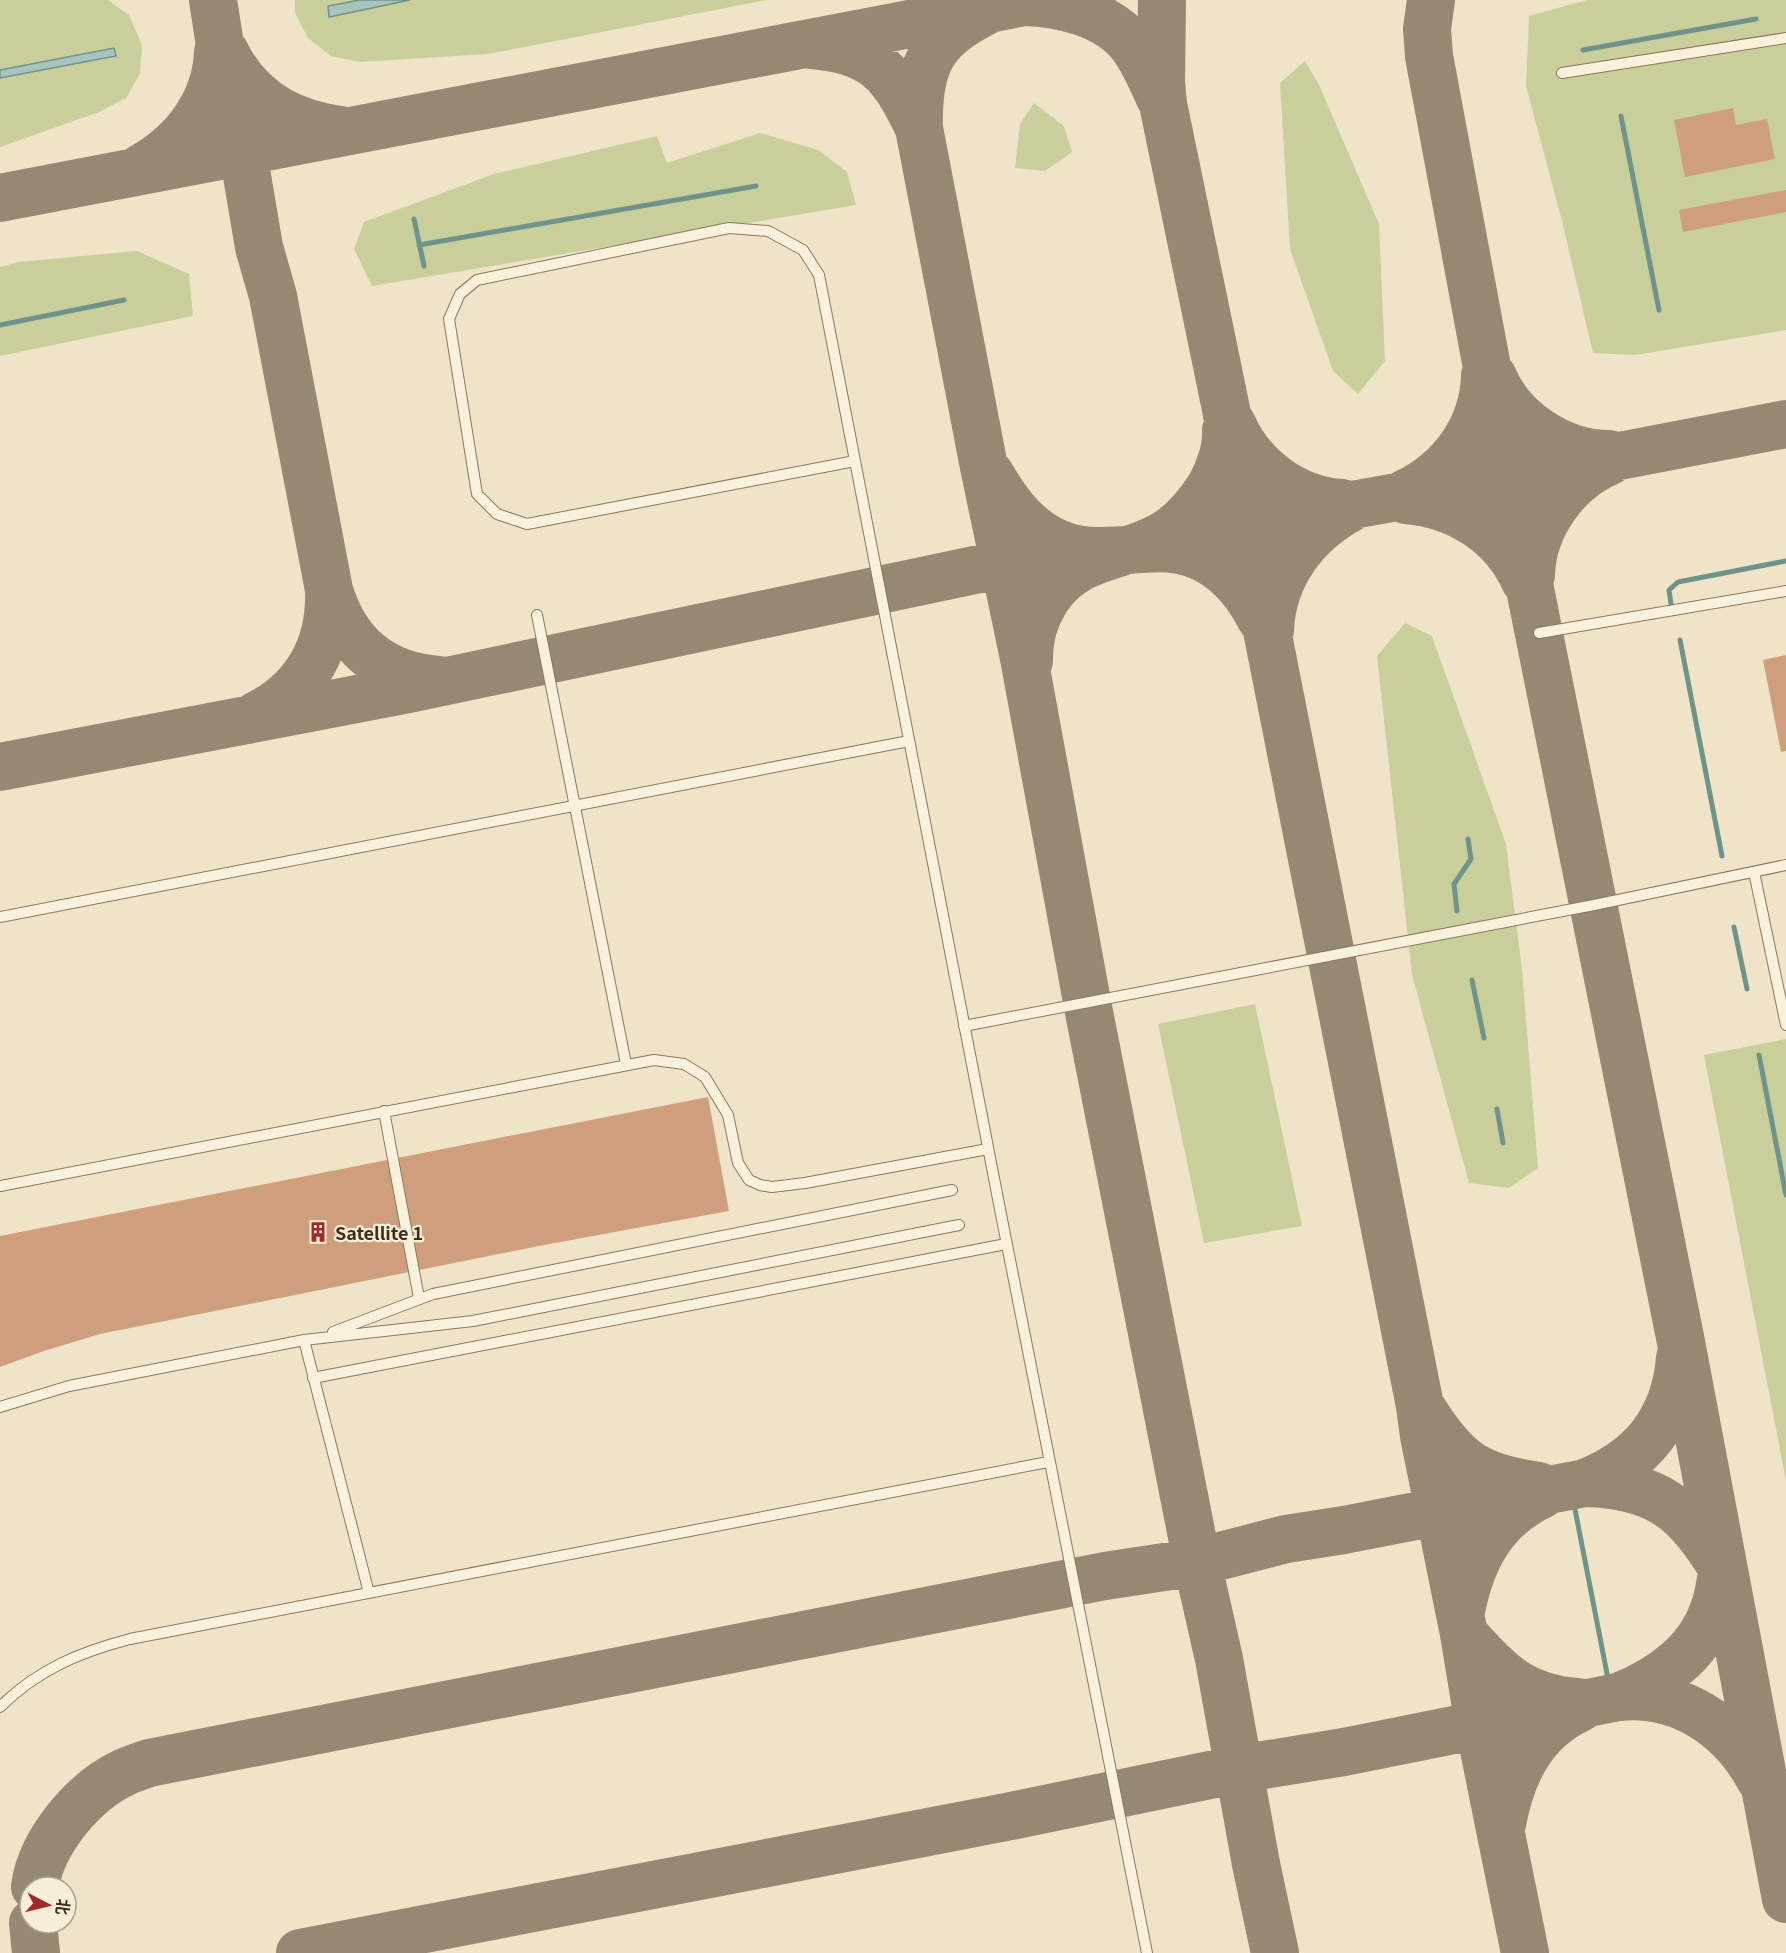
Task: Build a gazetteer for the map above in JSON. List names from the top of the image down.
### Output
{
  "places": {
    "building": ["Satellite 1"]
  },
  "north": "right"
}
